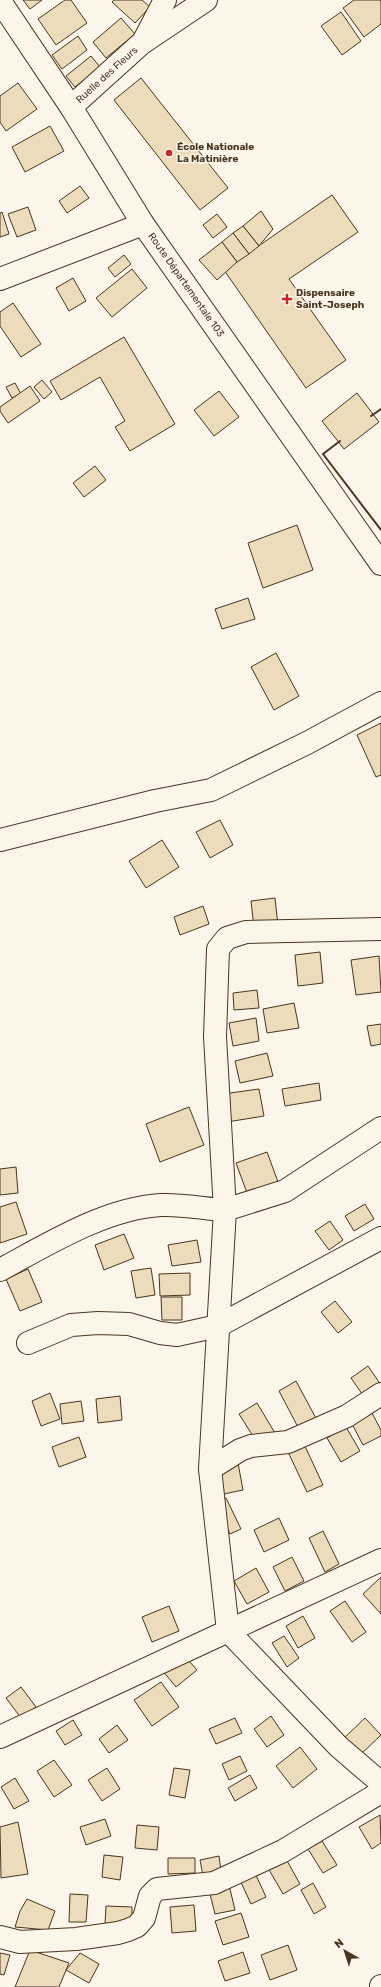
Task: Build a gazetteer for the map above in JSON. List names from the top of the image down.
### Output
{
  "streets": {
    "street": ["Ruelle des Fleurs", "Route Départementale 103"]
  },
  "crossings": [
    ["Ruelle des Fleurs", "Route Départementale 103"]
  ],
  "places": {
    "other": ["École Nationale La Matinière"],
    "health": ["Dispensaire Saint-Joseph"]
  },
  "north": "top left"
}
